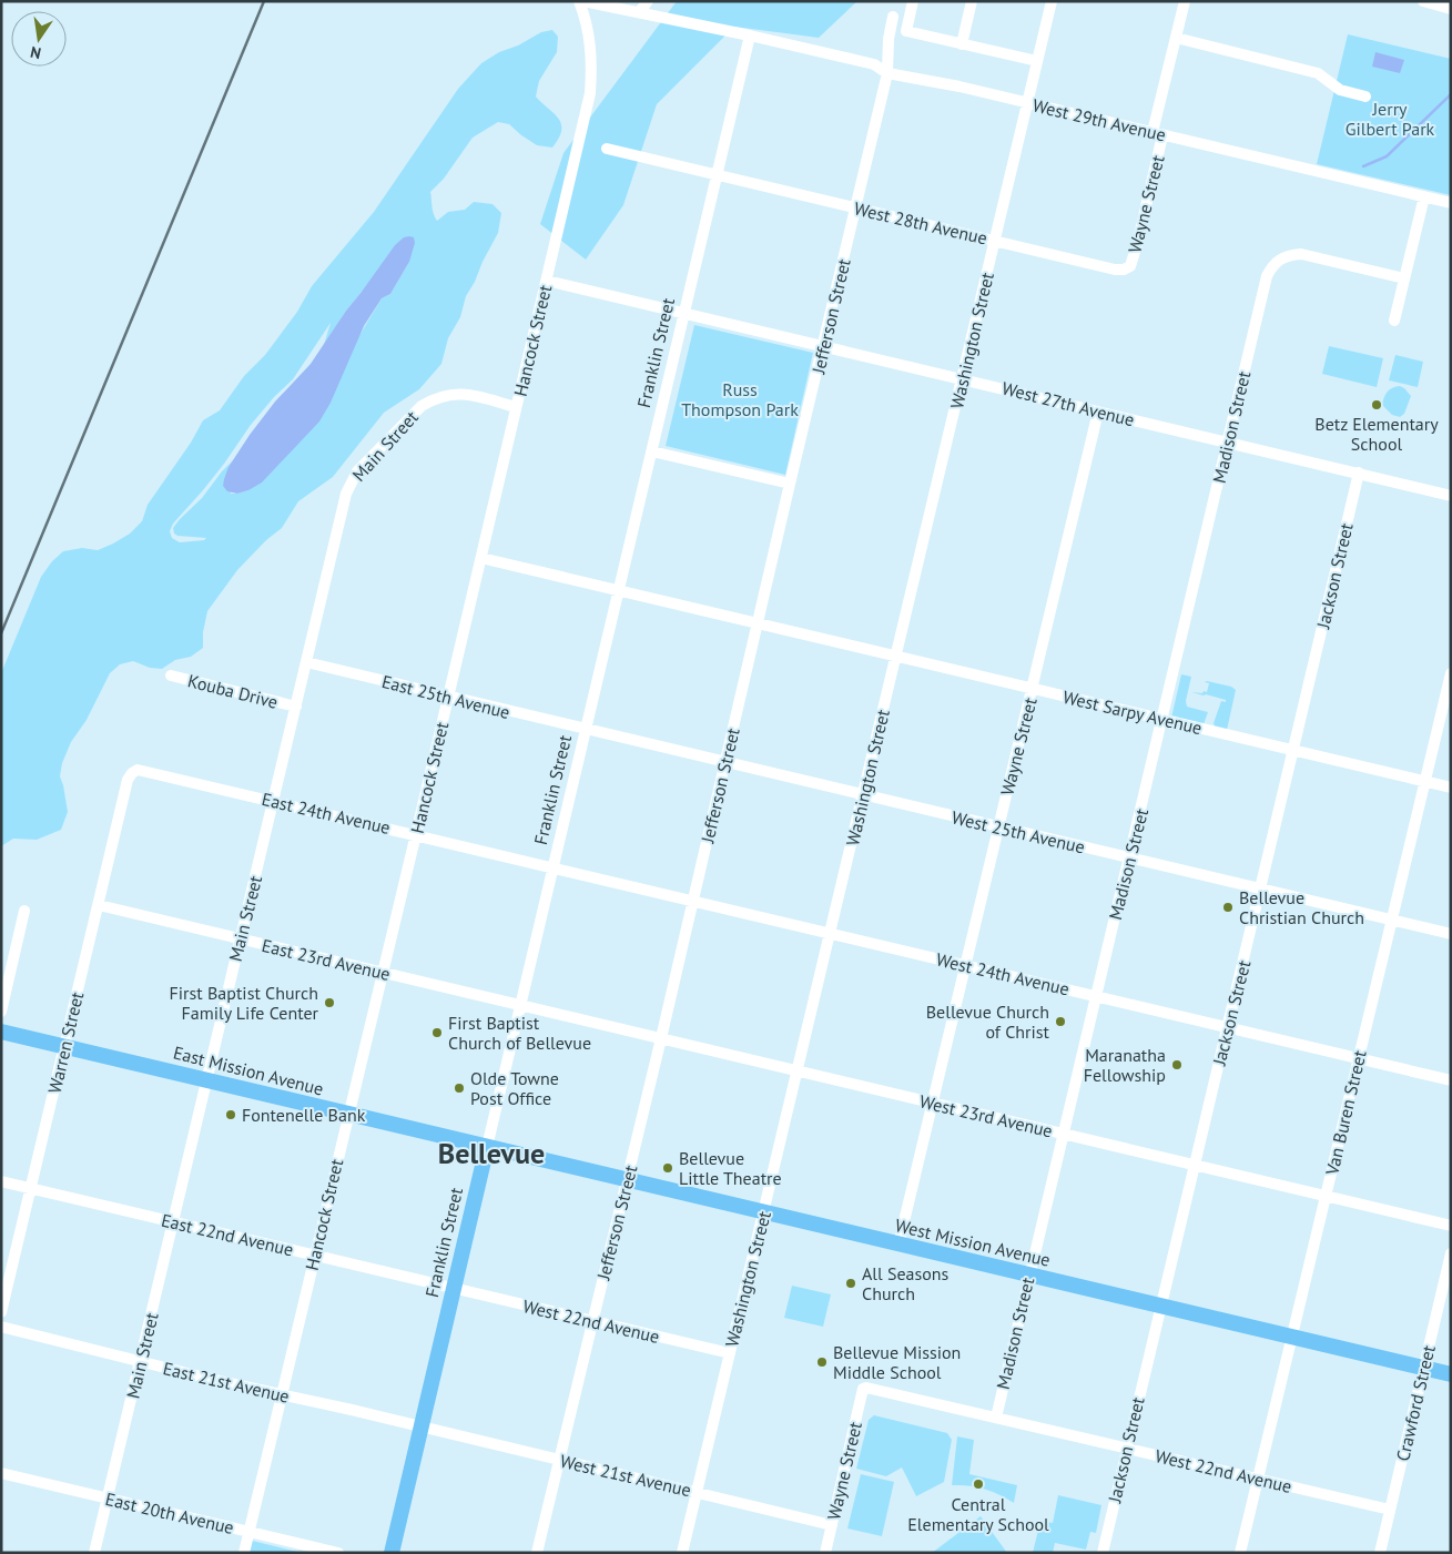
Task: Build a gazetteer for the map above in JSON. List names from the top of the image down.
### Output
{
  "streets": {
    "main road": ["Franklin Street", "East Mission Avenue", "West Mission Avenue"],
    "street": [
      "West 29th Avenue",
      "Wayne Street",
      "West 28th Avenue",
      "Jefferson Street",
      "Hancock Street",
      "Washington Street",
      "West 27th Avenue",
      "Madison Street",
      "Main Street",
      "Jackson Street",
      "Kouba Drive",
      "East 25th Avenue",
      "West Sarpy Avenue",
      "East 24th Avenue",
      "West 25th Avenue",
      "East 23rd Avenue",
      "West 24th Avenue",
      "Warren Street",
      "Van Buren Street",
      "West 23rd Avenue",
      "East 22nd Avenue",
      "West 22nd Avenue",
      "East 21st Avenue",
      "Crawford Street",
      "West 21st Avenue",
      "East 20th Avenue"
    ]
  },
  "crossings": [
    ["West 29th Avenue", "Wayne Street"],
    ["West 29th Avenue", "Jefferson Street"],
    ["West 29th Avenue", "Hancock Street"],
    ["West 29th Avenue", "Washington Street"],
    ["West 29th Avenue", "Franklin Street"],
    ["Wayne Street", "West 28th Avenue"],
    ["Wayne Street", "West 27th Avenue"],
    ["Wayne Street", "West Sarpy Avenue"],
    ["Wayne Street", "West 25th Avenue"],
    ["Wayne Street", "West 24th Avenue"],
    ["Wayne Street", "West 23rd Avenue"],
    ["Wayne Street", "West Mission Avenue"],
    ["Wayne Street", "West 22nd Avenue"],
    ["Wayne Street", "West 21st Avenue"],
    ["West 28th Avenue", "Jefferson Street"],
    ["West 28th Avenue", "Washington Street"],
    ["West 28th Avenue", "Franklin Street"],
    ["Jefferson Street", "West 27th Avenue"],
    ["Jefferson Street", "West Sarpy Avenue"],
    ["Jefferson Street", "West 25th Avenue"],
    ["Jefferson Street", "West 24th Avenue"],
    ["Jefferson Street", "West 23rd Avenue"],
    ["Jefferson Street", "West Mission Avenue"],
    ["Jefferson Street", "West 22nd Avenue"],
    ["Jefferson Street", "West 21st Avenue"],
    ["Hancock Street", "West 27th Avenue"],
    ["Hancock Street", "Main Street"],
    ["Hancock Street", "East 25th Avenue"],
    ["Hancock Street", "West Sarpy Avenue"],
    ["Hancock Street", "East 24th Avenue"],
    ["Hancock Street", "East 23rd Avenue"],
    ["Hancock Street", "East Mission Avenue"],
    ["Hancock Street", "East 22nd Avenue"],
    ["Hancock Street", "East 21st Avenue"],
    ["Hancock Street", "East 20th Avenue"],
    ["Washington Street", "West 27th Avenue"],
    ["Washington Street", "West Sarpy Avenue"],
    ["Washington Street", "West 25th Avenue"],
    ["Washington Street", "West 24th Avenue"],
    ["Washington Street", "West 23rd Avenue"],
    ["Washington Street", "West Mission Avenue"],
    ["Washington Street", "West 22nd Avenue"],
    ["Washington Street", "West 21st Avenue"],
    ["Franklin Street", "West 27th Avenue"],
    ["Franklin Street", "East 25th Avenue"],
    ["Franklin Street", "West Sarpy Avenue"],
    ["Franklin Street", "East 24th Avenue"],
    ["Franklin Street", "West 25th Avenue"],
    ["Franklin Street", "East 23rd Avenue"],
    ["Franklin Street", "West 24th Avenue"],
    ["Franklin Street", "East Mission Avenue"],
    ["Franklin Street", "West 23rd Avenue"],
    ["Franklin Street", "East 22nd Avenue"],
    ["Franklin Street", "West Mission Avenue"],
    ["Franklin Street", "West 22nd Avenue"],
    ["Franklin Street", "East 21st Avenue"],
    ["Franklin Street", "West 21st Avenue"],
    ["West 27th Avenue", "Madison Street"],
    ["West 27th Avenue", "Jackson Street"],
    ["Madison Street", "West Sarpy Avenue"],
    ["Madison Street", "West 25th Avenue"],
    ["Madison Street", "West 24th Avenue"],
    ["Madison Street", "West 23rd Avenue"],
    ["Madison Street", "West Mission Avenue"],
    ["Madison Street", "West 22nd Avenue"],
    ["Main Street", "Kouba Drive"],
    ["Main Street", "East 25th Avenue"],
    ["Main Street", "East 24th Avenue"],
    ["Main Street", "East 23rd Avenue"],
    ["Main Street", "East Mission Avenue"],
    ["Main Street", "East 22nd Avenue"],
    ["Main Street", "East 21st Avenue"],
    ["Main Street", "East 20th Avenue"],
    ["Jackson Street", "West Sarpy Avenue"],
    ["Jackson Street", "West 25th Avenue"],
    ["Jackson Street", "West 24th Avenue"],
    ["Jackson Street", "West 23rd Avenue"],
    ["Jackson Street", "West Mission Avenue"],
    ["Jackson Street", "West 22nd Avenue"],
    ["East 25th Avenue", "West 25th Avenue"],
    ["West Sarpy Avenue", "Van Buren Street"],
    ["East 24th Avenue", "West 24th Avenue"],
    ["East 24th Avenue", "Warren Street"],
    ["West 25th Avenue", "Van Buren Street"],
    ["East 23rd Avenue", "Warren Street"],
    ["East 23rd Avenue", "West 23rd Avenue"],
    ["West 24th Avenue", "Van Buren Street"],
    ["Warren Street", "East Mission Avenue"],
    ["Warren Street", "East 22nd Avenue"],
    ["East Mission Avenue", "West Mission Avenue"],
    ["Van Buren Street", "West 23rd Avenue"],
    ["Van Buren Street", "West Mission Avenue"],
    ["Van Buren Street", "West 22nd Avenue"],
    ["East 22nd Avenue", "West 22nd Avenue"],
    ["West Mission Avenue", "Crawford Street"],
    ["West 22nd Avenue", "Crawford Street"],
    ["East 21st Avenue", "West 21st Avenue"]
  ],
  "districts": ["Bellevue"],
  "parks": ["Jerry Gilbert Park", "Russ Thompson Park"],
  "places": [
    "Betz Elementary School",
    "Bellevue Christian Church",
    "First Baptist Church Family Life Center",
    "Bellevue Church of Christ",
    "First Baptist Church of Bellevue",
    "Maranatha Fellowship",
    "Olde Towne Post Office",
    "Fontenelle Bank",
    "Bellevue Little Theatre",
    "All Seasons Church",
    "Bellevue Mission Middle School",
    "Central Elementary School"
  ],
  "north": "bottom"
}
